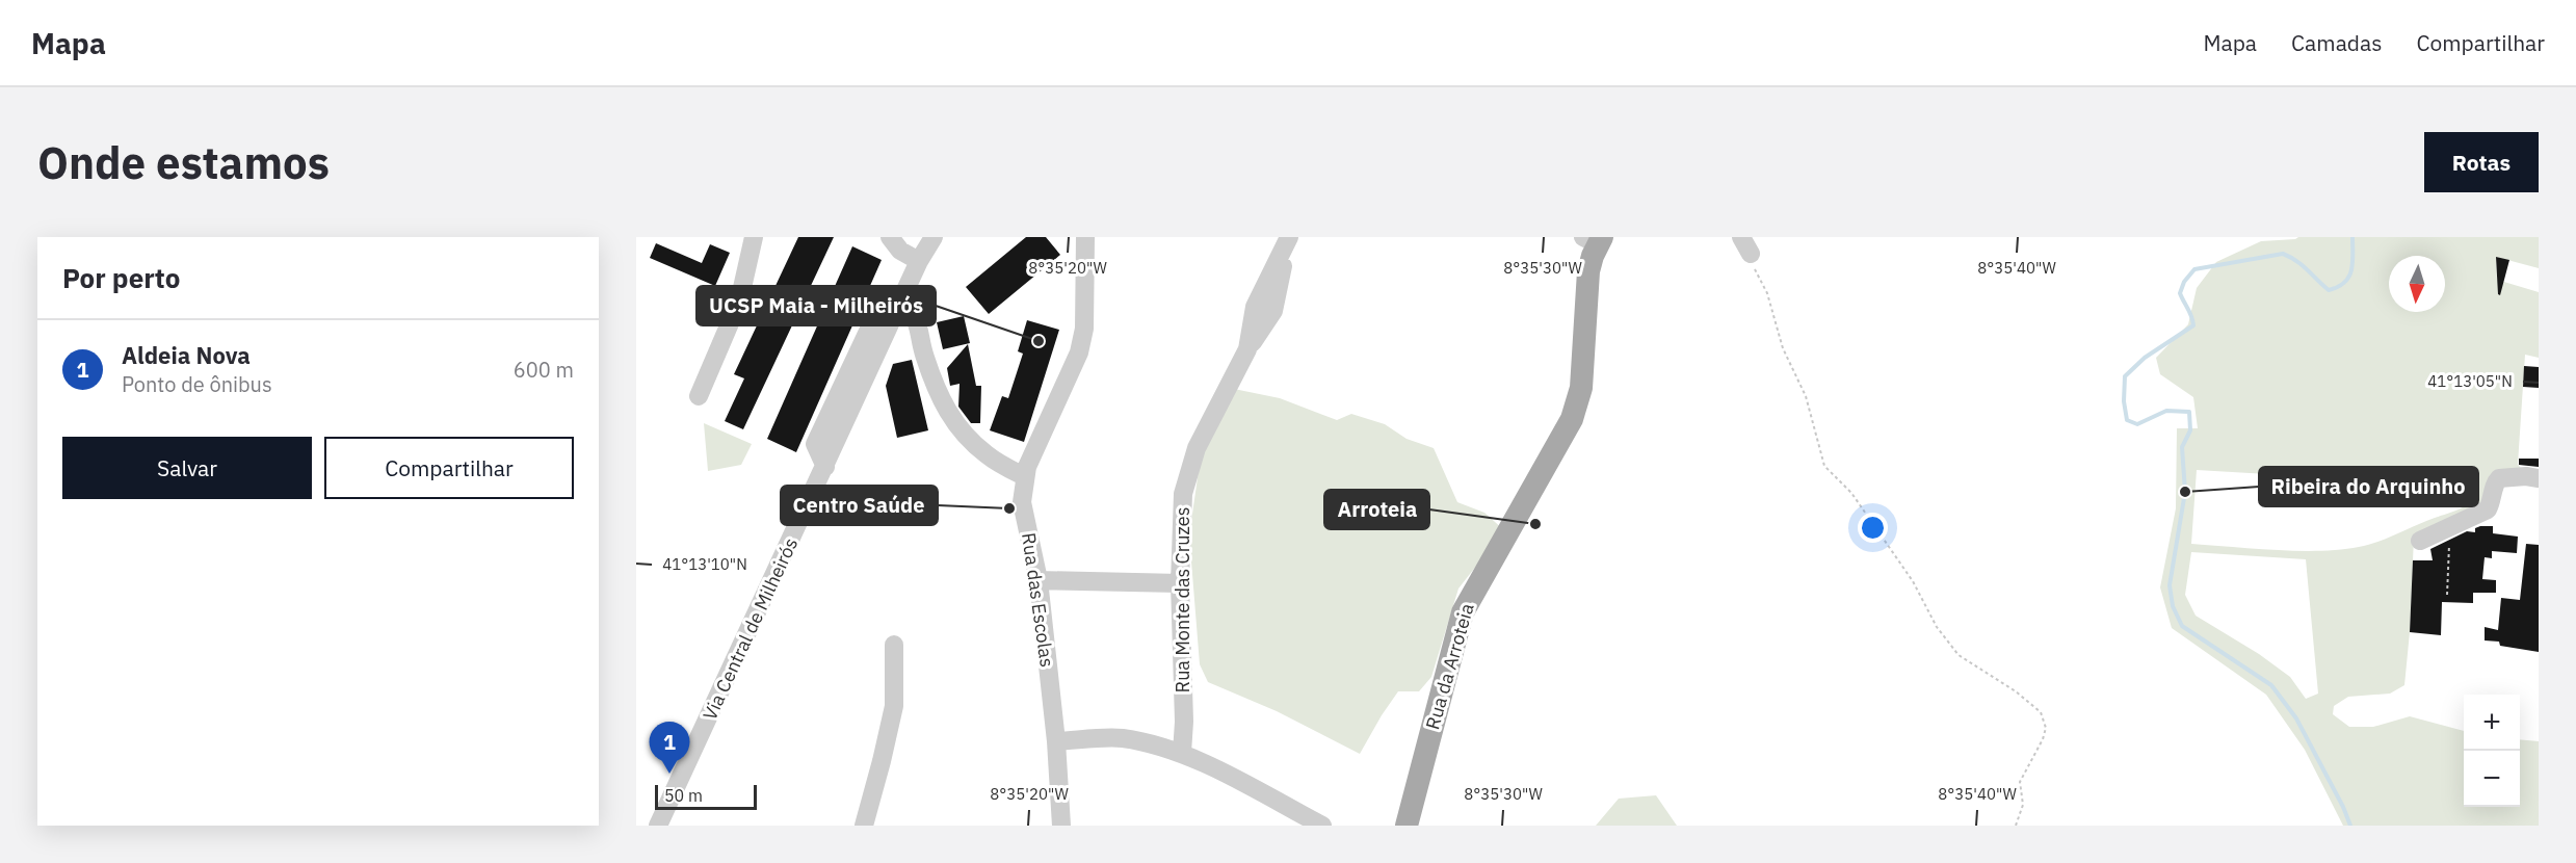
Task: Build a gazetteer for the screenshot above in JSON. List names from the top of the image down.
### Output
{
  "streets": {
    "main road": ["Rua da Arroteia"],
    "street": ["Rua das Escolas", "Rua Monte das Cruzes", "Via Central de Milheirós"]
  },
  "places": [
    "UCSP Maia - Milheirós",
    "Ribeira do Arquinho",
    "Centro Saúde",
    "Arroteia"
  ],
  "scale_bar": "50 m",
  "north": "bottom",
  "page": {
    "header": "Mapa",
    "nav": ["Mapa", "Camadas", "Compartilhar"],
    "buttons": [
      "Rotas",
      ["Salvar", "Compartilhar"]
    ],
    "title": "Onde estamos",
    "heading": "Por perto",
    "list": [
      {
        "mark": "1",
        "name": "Aldeia Nova",
        "note": "Ponto de ônibus",
        "value": "600 m"
      }
    ],
    "map_buttons": ["+", "−"],
    "pins": "1",
    "scale": "50 m"
  },
  "coordinates": [
    "8°35'20\"W",
    "8°35'30\"W",
    "8°35'40\"W",
    "41°13'05\"N",
    "41°13'10\"N"
  ]
}
